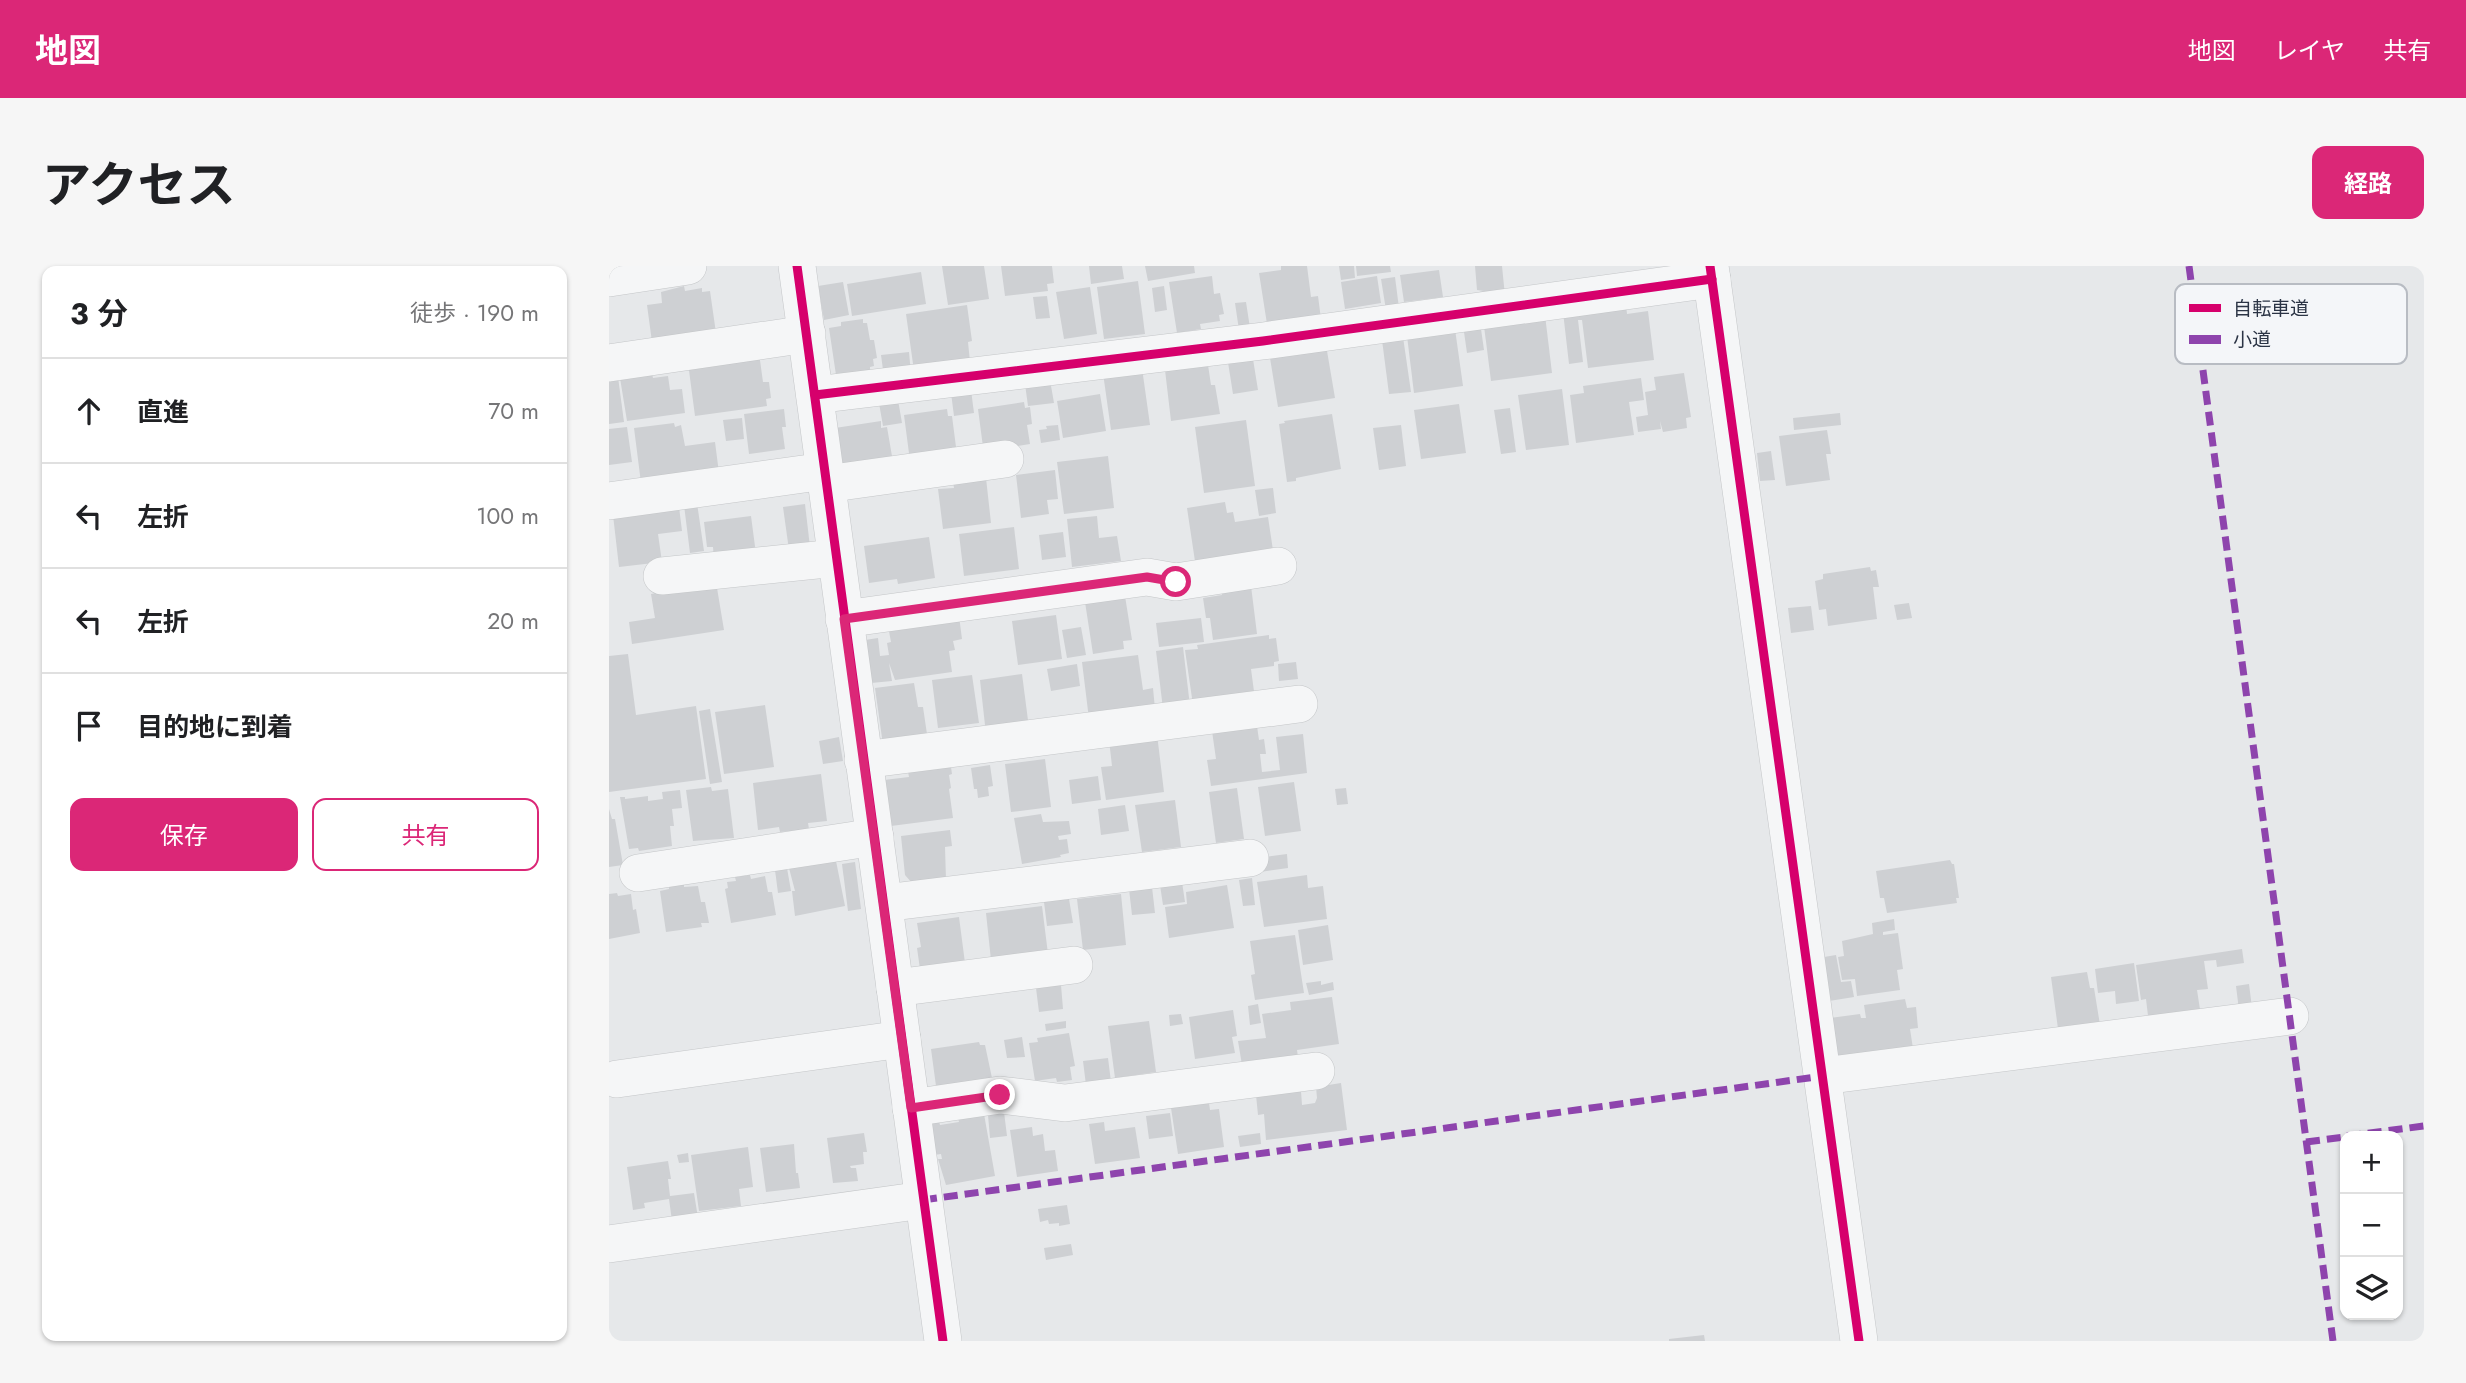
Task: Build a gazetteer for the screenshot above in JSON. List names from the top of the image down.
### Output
{
  "legend": ["自転車道", "小道"],
  "page": {
    "header": "地図",
    "nav": ["地図", "レイヤ", "共有"],
    "title": "アクセス",
    "buttons": [
      "経路",
      ["保存", "共有"]
    ],
    "heading": ["3 分", "徒歩 · 190 m"],
    "list": [
      ["直進", "70 m"],
      ["左折", "100 m"],
      ["左折", "20 m"],
      "目的地に到着"
    ],
    "map_buttons": ["+", "−"]
  }
}
